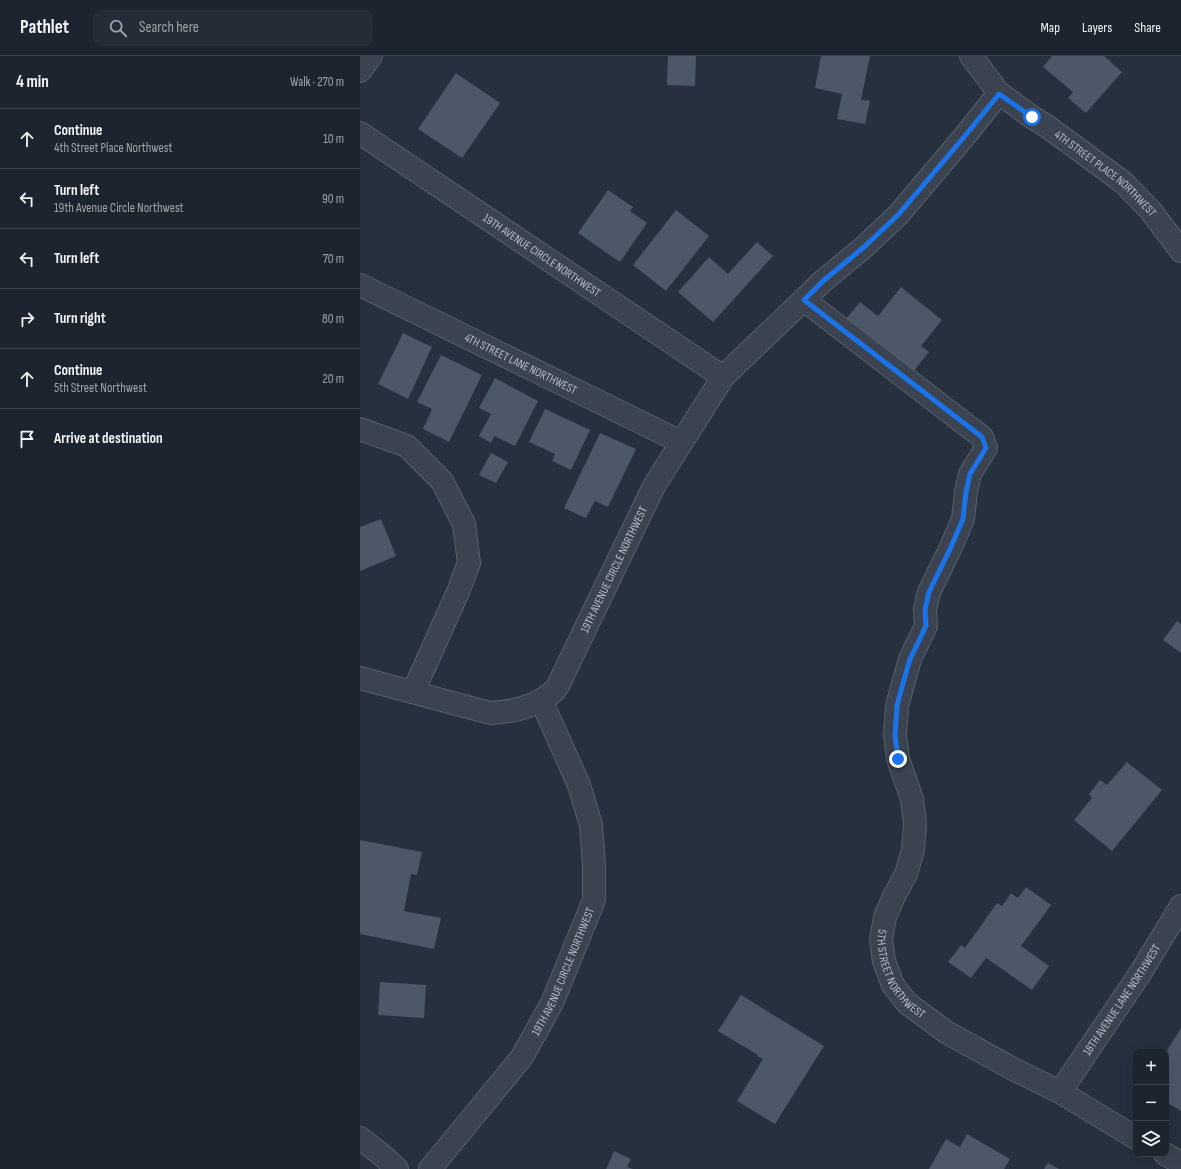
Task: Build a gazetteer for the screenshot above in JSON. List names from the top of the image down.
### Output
{
  "streets": {
    "street": [
      "4TH STREET PLACE NORTHWEST",
      "19TH AVENUE CIRCLE NORTHWEST",
      "4TH STREET LANE NORTHWEST",
      "5TH STREET NORTHWEST",
      "18TH AVENUE LANE NORTHWEST"
    ]
  },
  "crossings": [
    ["4TH STREET PLACE NORTHWEST", "19TH AVENUE CIRCLE NORTHWEST"],
    ["19TH AVENUE CIRCLE NORTHWEST", "4TH STREET LANE NORTHWEST"],
    ["19TH AVENUE CIRCLE NORTHWEST", "5TH STREET NORTHWEST"],
    ["5TH STREET NORTHWEST", "18TH AVENUE LANE NORTHWEST"]
  ],
  "page": {
    "header": "Pathlet",
    "search": "Search here",
    "nav": ["Map", "Layers", "Share"],
    "heading": ["4 min", "Walk · 270 m"],
    "list": [
      ["Continue", "4th Street Place Northwest", "10 m"],
      ["Turn left", "19th Avenue Circle Northwest", "90 m"],
      ["Turn left", "70 m"],
      ["Turn right", "80 m"],
      ["Continue", "5th Street Northwest", "20 m"],
      "Arrive at destination"
    ],
    "map_buttons": ["+", "−"]
  }
}
